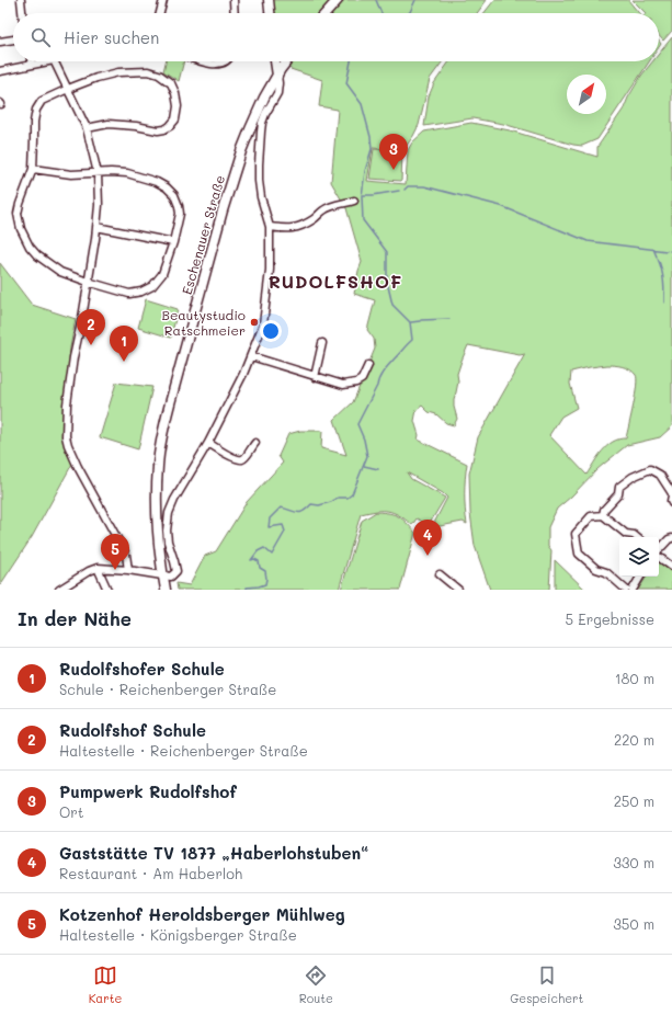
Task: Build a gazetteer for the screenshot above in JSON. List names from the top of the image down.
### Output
{
  "streets": {
    "main road": ["Eschenauer Straße"]
  },
  "districts": ["RUDOLFSHOF"],
  "places": ["Beautystudio Ratschmeier"],
  "north": "top right",
  "page": {
    "search": "Hier suchen",
    "pins": [
      "3",
      "2",
      "1",
      "4",
      "5"
    ],
    "heading": ["In der Nähe", "5 Ergebnisse"],
    "list": [
      {
        "mark": "1",
        "name": "Rudolfshofer Schule",
        "note": "Schule · Reichenberger Straße",
        "value": "180 m"
      },
      {
        "mark": "2",
        "name": "Rudolfshof Schule",
        "note": "Haltestelle · Reichenberger Straße",
        "value": "220 m"
      },
      {
        "mark": "3",
        "name": "Pumpwerk Rudolfshof",
        "note": "Ort",
        "value": "250 m"
      },
      {
        "mark": "4",
        "name": "Gaststätte TV 1877 „Haberlohstuben“",
        "note": "Restaurant · Am Haberloh",
        "value": "330 m"
      },
      {
        "mark": "5",
        "name": "Kotzenhof Heroldsberger Mühlweg",
        "note": "Haltestelle · Königsberger Straße",
        "value": "350 m"
      }
    ],
    "nav": ["Karte", "Route", "Gespeichert"]
  }
}
